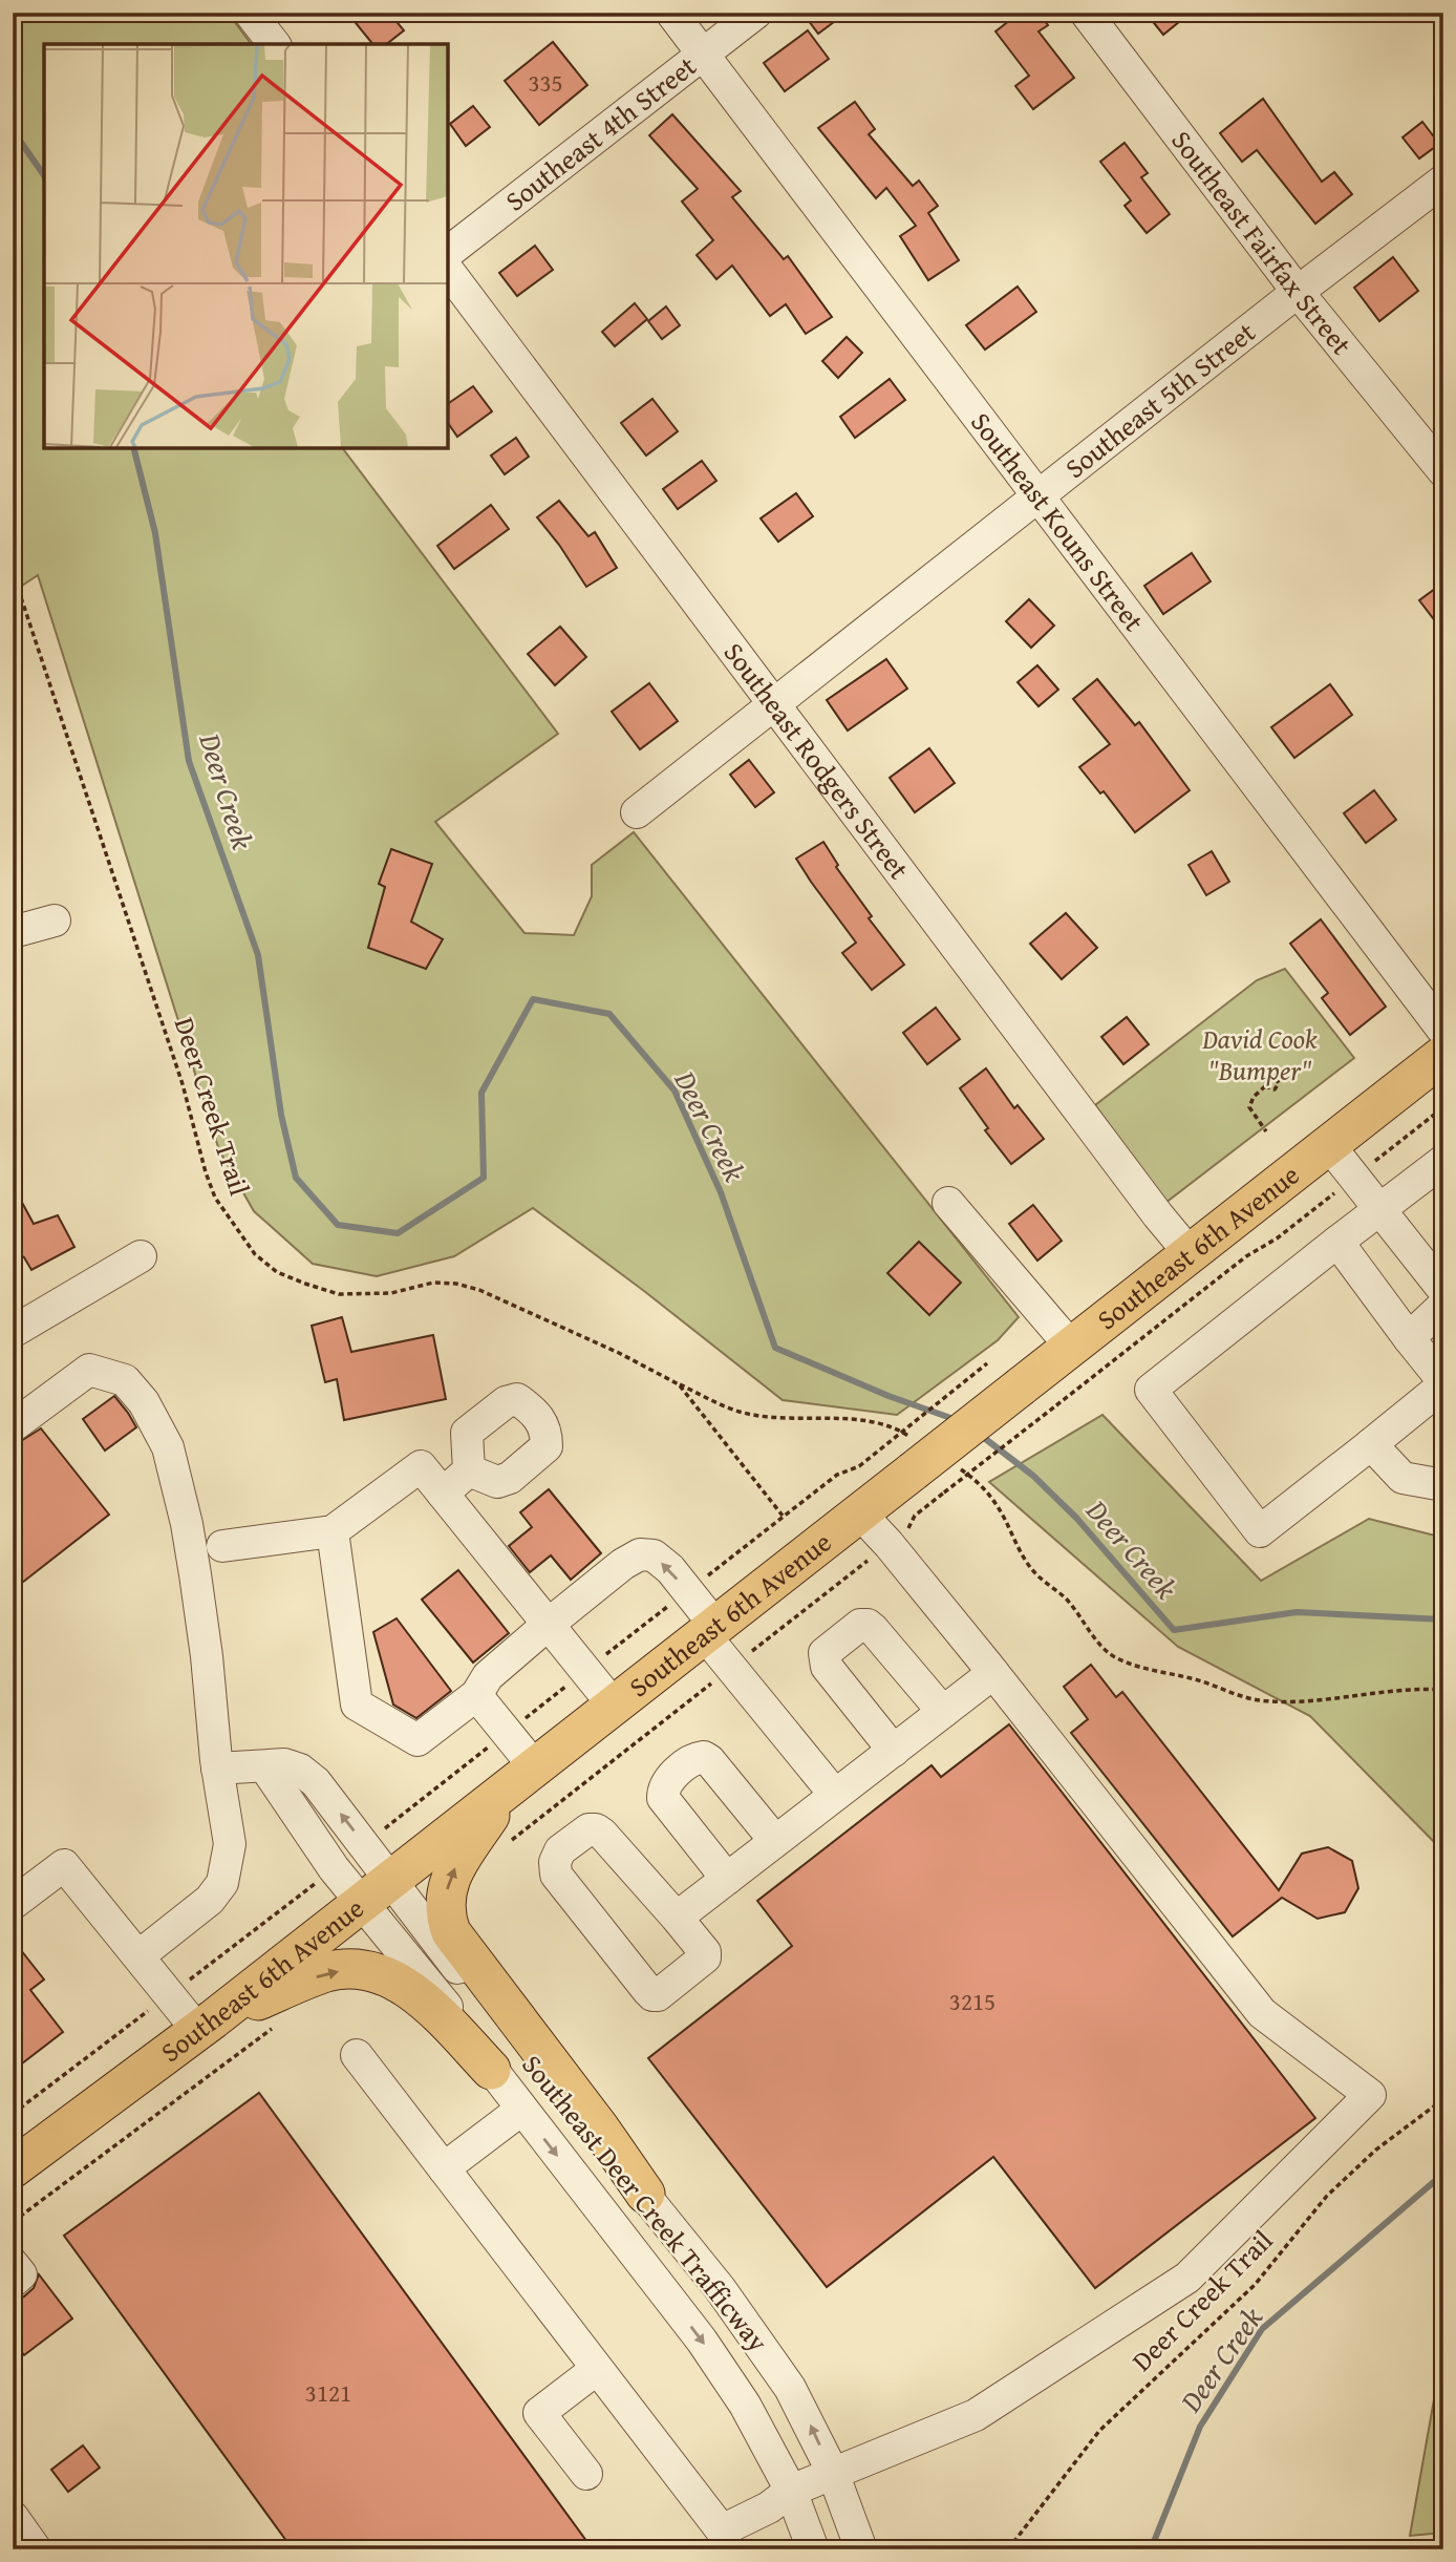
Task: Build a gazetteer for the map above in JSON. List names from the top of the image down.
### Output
{
  "streets": {
    "main road": ["Southeast 6th Avenue"],
    "street": [
      "Southeast 4th Street",
      "Southeast Fairfax Street",
      "Southeast 5th Street",
      "Southeast Kouns Street",
      "Southeast Rodgers Street",
      "Southeast Deer Creek Trafficway"
    ],
    "path": ["Deer Creek Trail"]
  },
  "crossings": [
    ["Southeast 4th Street", "Southeast Kouns Street"],
    ["Southeast Fairfax Street", "Southeast 5th Street"],
    ["Southeast 5th Street", "Southeast Kouns Street"],
    ["Southeast 5th Street", "Southeast Rodgers Street"],
    ["Southeast Rodgers Street", "Southeast 6th Avenue"],
    ["Deer Creek Trail", "Southeast 6th Avenue"],
    ["Southeast 6th Avenue", "Southeast Deer Creek Trafficway"]
  ],
  "water": ["Deer Creek"],
  "parks": ["David Cook \"Bumper\""],
  "house_numbers": ["335", "3215", "3121"]
}
